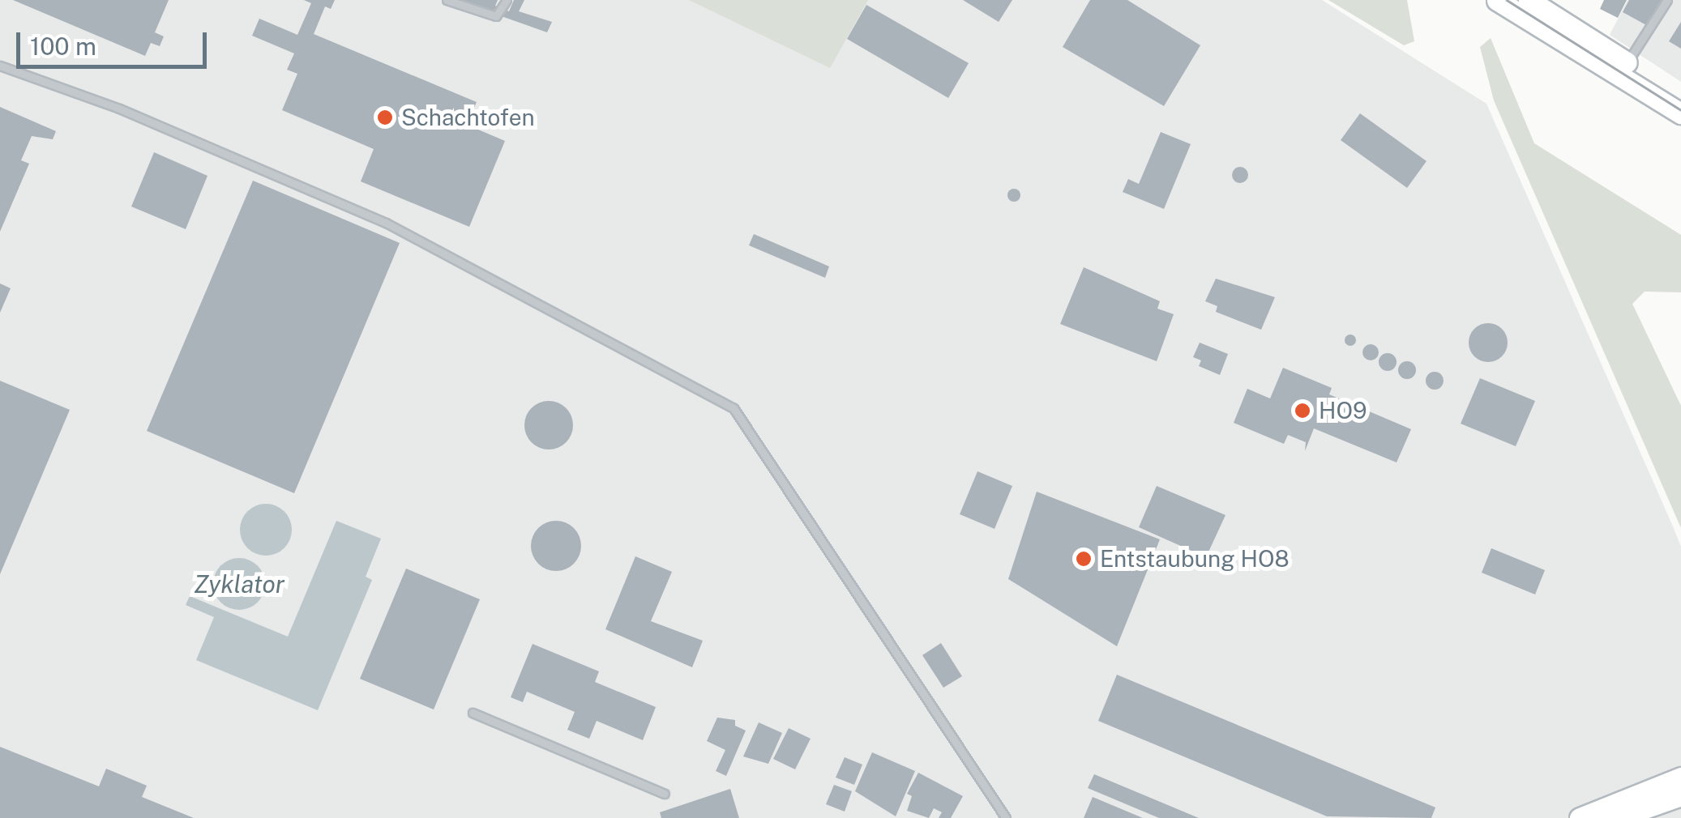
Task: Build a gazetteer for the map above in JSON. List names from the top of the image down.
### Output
{
  "water": ["Zyklator"],
  "places": ["Schachtofen", "HO9", "Entstaubung HO8"],
  "scale_bar": "100 m"
}
